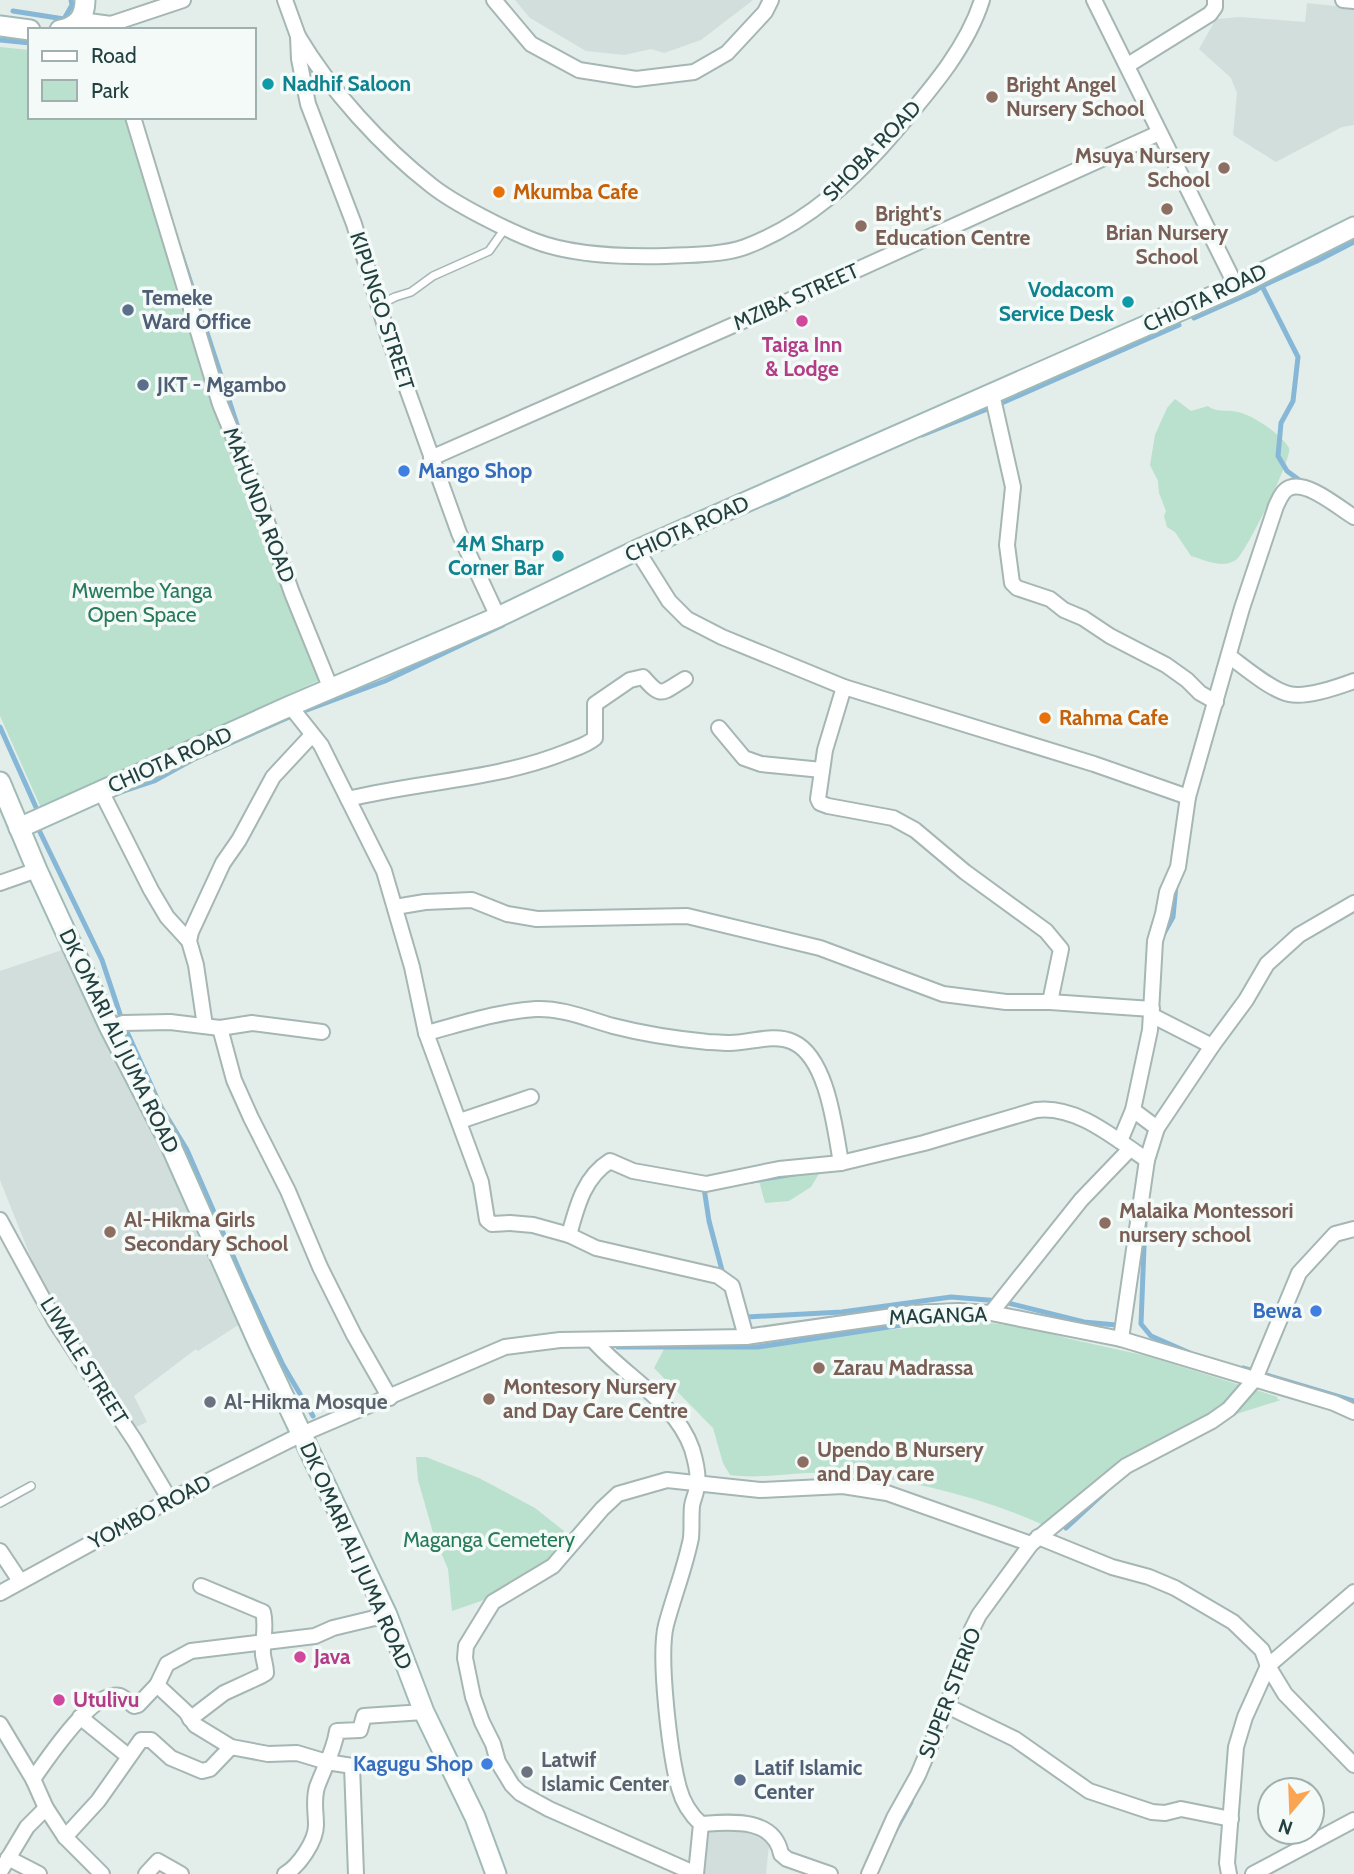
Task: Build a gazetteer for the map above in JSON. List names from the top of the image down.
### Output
{
  "streets": {
    "street": [
      "SHOBA ROAD",
      "MZIBA STREET",
      "CHIOTA ROAD",
      "KIPUNGO STREET",
      "MAHUNDA ROAD",
      "DK OMARI ALI JUMA ROAD",
      "MAGANGA",
      "LIWALE STREET",
      "YOMBO ROAD",
      "SUPER STERIO"
    ]
  },
  "crossings": [
    ["SHOBA ROAD", "KIPUNGO STREET"],
    ["MZIBA STREET", "KIPUNGO STREET"],
    ["CHIOTA ROAD", "KIPUNGO STREET"],
    ["CHIOTA ROAD", "MAHUNDA ROAD"],
    ["CHIOTA ROAD", "DK OMARI ALI JUMA ROAD"],
    ["DK OMARI ALI JUMA ROAD", "MAGANGA"],
    ["DK OMARI ALI JUMA ROAD", "YOMBO ROAD"],
    ["MAGANGA", "YOMBO ROAD"],
    ["MAGANGA", "SUPER STERIO"],
    ["LIWALE STREET", "YOMBO ROAD"]
  ],
  "parks": ["Mwembe Yanga Open Space", "Maganga Cemetery"],
  "places": [
    "Nadhif Saloon",
    "Bright Angel Nursery School",
    "Msuya Nursery School",
    "Mkumba Cafe",
    "Brian Nursery School",
    "Bright's Education Centre",
    "Vodacom Service Desk",
    "Temeke Ward Office",
    "Taiga Inn & Lodge",
    "JKT - Mgambo",
    "Mango Shop",
    "4M Sharp Corner Bar",
    "Rahma Cafe",
    "Malaika Montessori nursery school",
    "Al-Hikma Girls Secondary School",
    "Bewa",
    "Zarau Madrassa",
    "Montesory Nursery and Day Care Centre",
    "Al-Hikma Mosque",
    "Upendo B Nursery and Day care",
    "Java",
    "Utulivu",
    "Kagugu Shop",
    "Latwif Islamic Center",
    "Latif Islamic Center"
  ],
  "legend": ["Road", "Park"],
  "north": "bottom"
}
